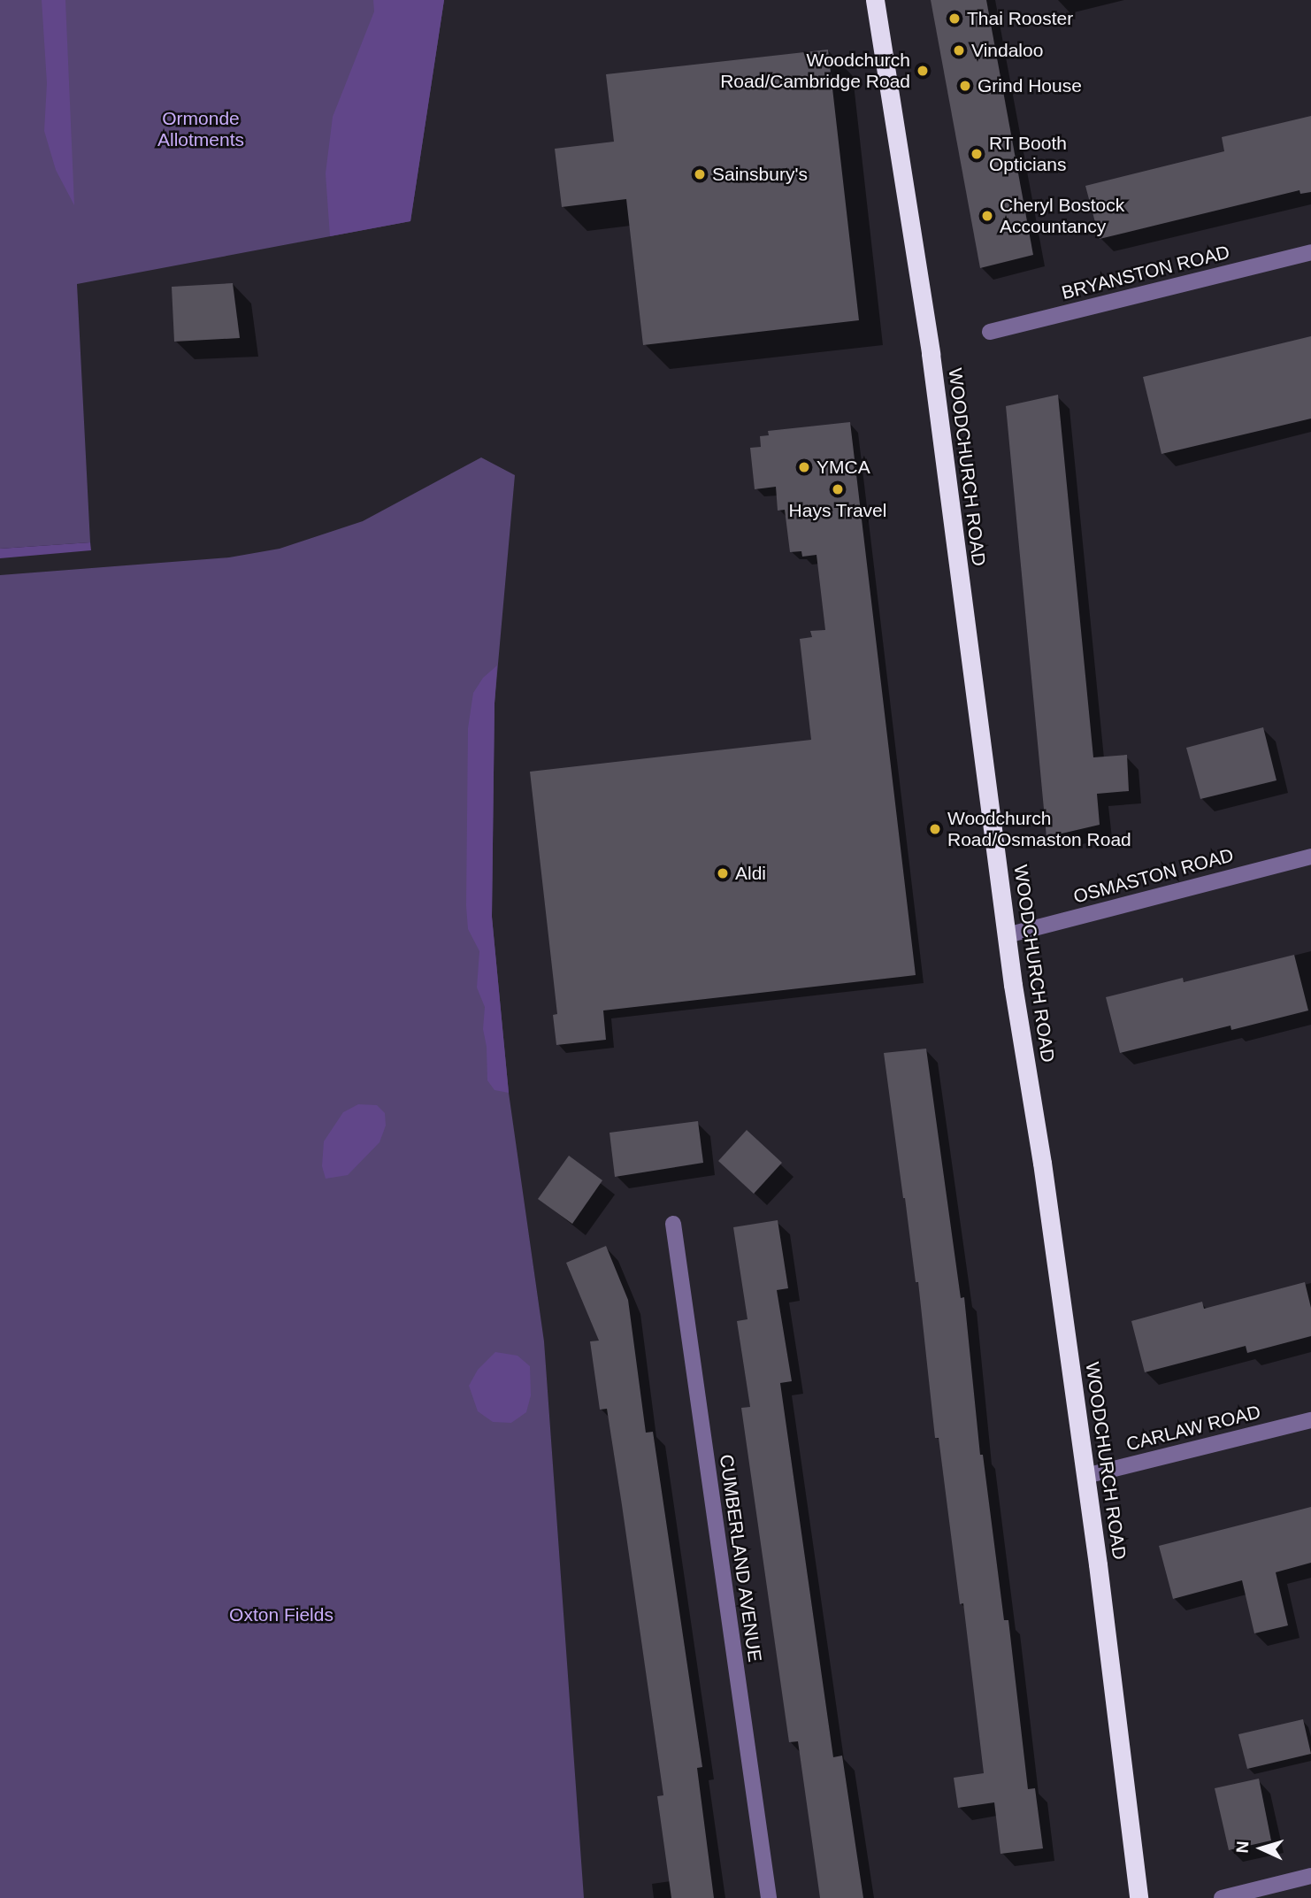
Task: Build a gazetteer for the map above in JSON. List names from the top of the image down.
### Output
{
  "streets": {
    "highway": ["WOODCHURCH ROAD"],
    "street": [
      "BRYANSTON ROAD",
      "OSMASTON ROAD",
      "CARLAW ROAD",
      "CUMBERLAND AVENUE"
    ]
  },
  "crossings": [
    ["WOODCHURCH ROAD", "OSMASTON ROAD"],
    ["WOODCHURCH ROAD", "CARLAW ROAD"]
  ],
  "parks": ["Ormonde Allotments", "Oxton Fields"],
  "places": [
    "Thai Rooster",
    "Vindaloo",
    "Woodchurch Road/Cambridge Road",
    "Grind House",
    "RT Booth Opticians",
    "Sainsbury's",
    "Cheryl Bostock Accountancy",
    "YMCA",
    "Hays Travel",
    "Woodchurch Road/Osmaston Road",
    "Aldi"
  ],
  "north": "left"
}
